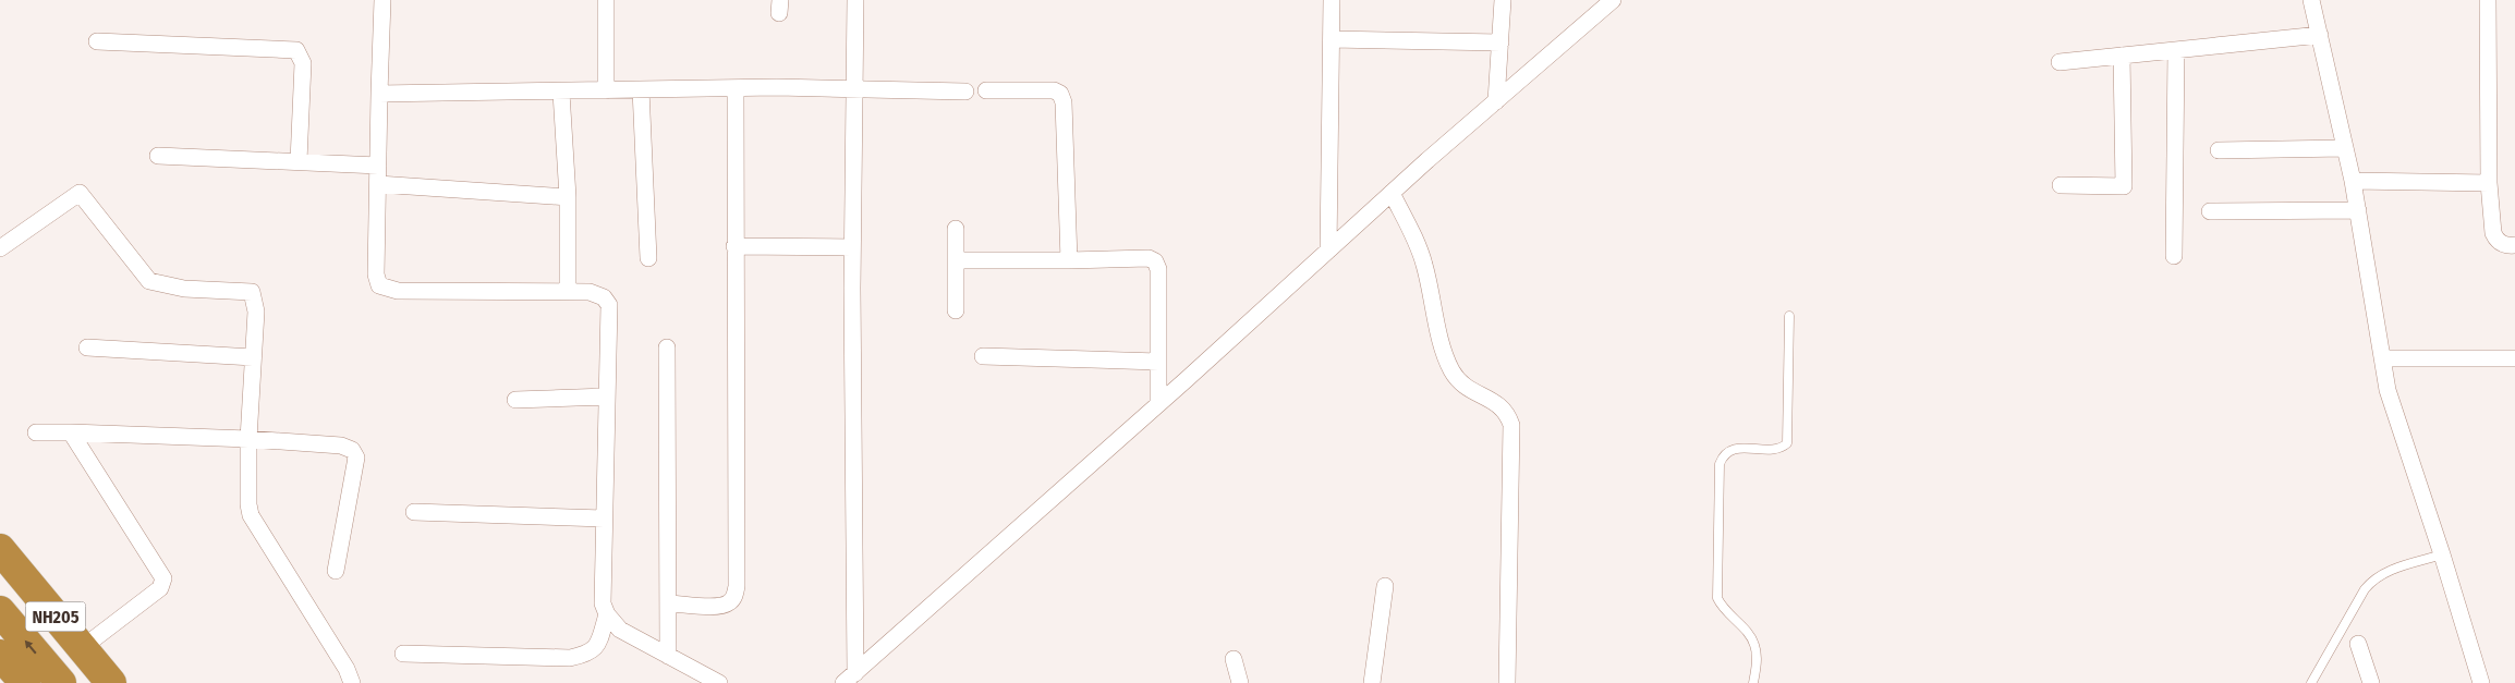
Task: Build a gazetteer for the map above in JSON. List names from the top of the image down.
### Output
{
  "streets": {
    "highway": ["NH205"]
  }
}
